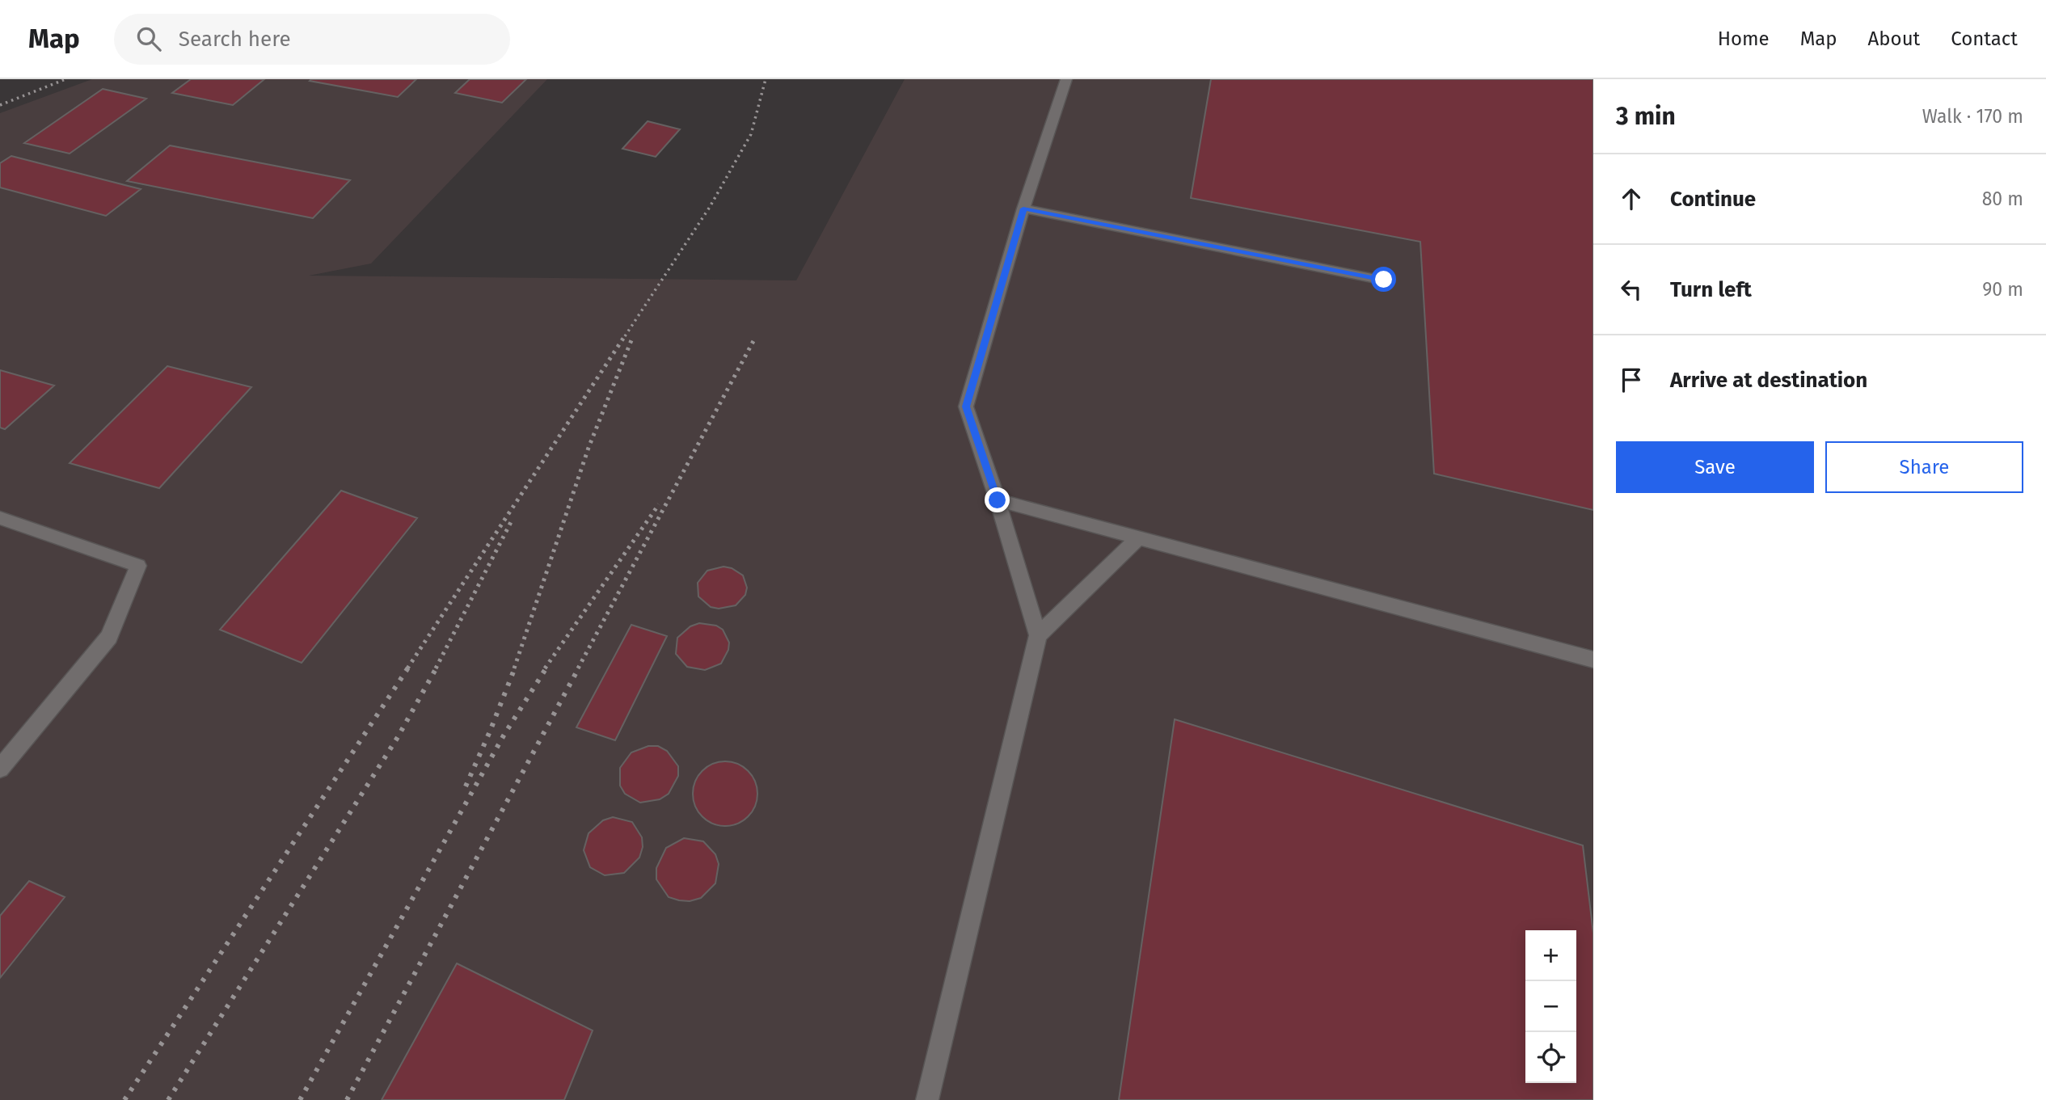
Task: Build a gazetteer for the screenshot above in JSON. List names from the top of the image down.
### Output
{
  "page": {
    "header": "Map",
    "search": "Search here",
    "nav": [
      "Home",
      "Map",
      "About",
      "Contact"
    ],
    "heading": ["3 min", "Walk · 170 m"],
    "list": [
      ["Continue", "80 m"],
      ["Turn left", "90 m"],
      "Arrive at destination"
    ],
    "buttons": ["Save", "Share"],
    "map_buttons": ["+", "−"]
  }
}
